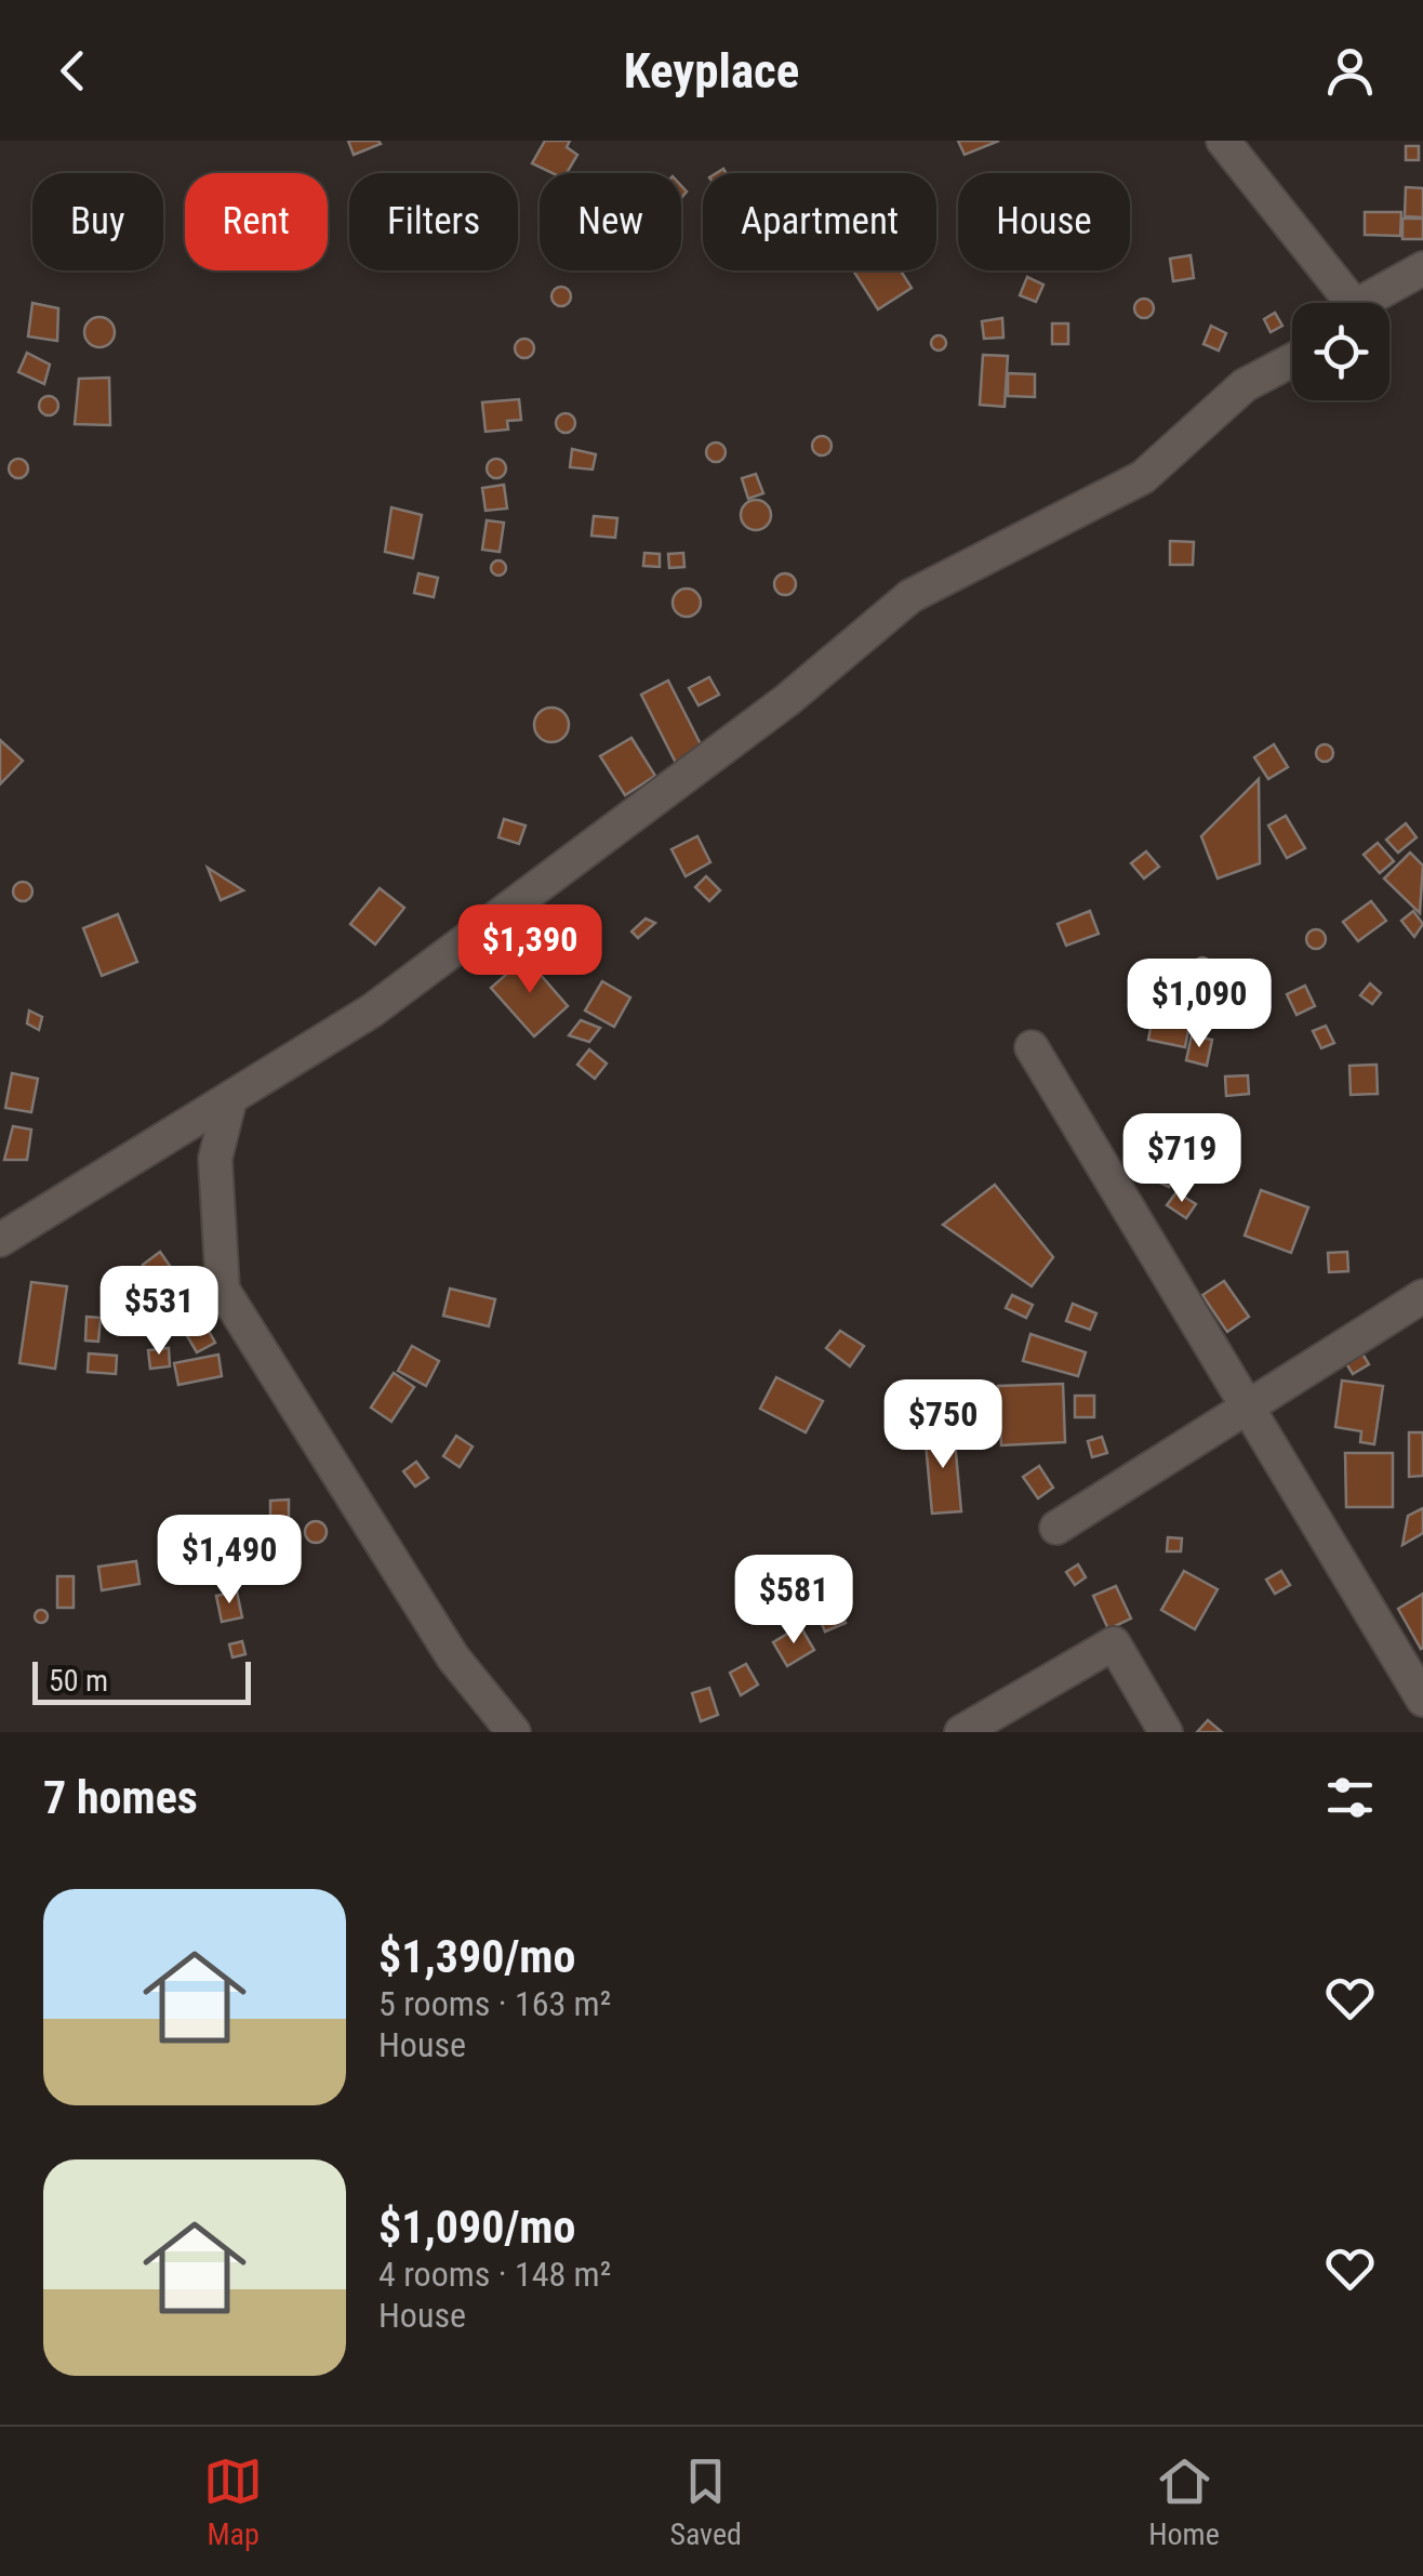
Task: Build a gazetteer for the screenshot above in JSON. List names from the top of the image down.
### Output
{
  "scale_bar": "50 m",
  "page": {
    "header": "Keyplace",
    "chip": [
      "Buy",
      "Rent",
      "Filters",
      "New",
      "Apartment",
      "House"
    ],
    "price": [
      "$1,390",
      "$1,090",
      "$719",
      "$531",
      "$750",
      "$1,490",
      "$581"
    ],
    "scale": "50 m",
    "heading": "7 homes",
    "list": [
      {
        "name": "$1,390/mo",
        "note": "5 rooms · 163 m² · House"
      },
      {
        "name": "$1,090/mo",
        "note": "4 rooms · 148 m² · House"
      }
    ],
    "tabs": ["Map", "Saved", "Home"]
  }
}
